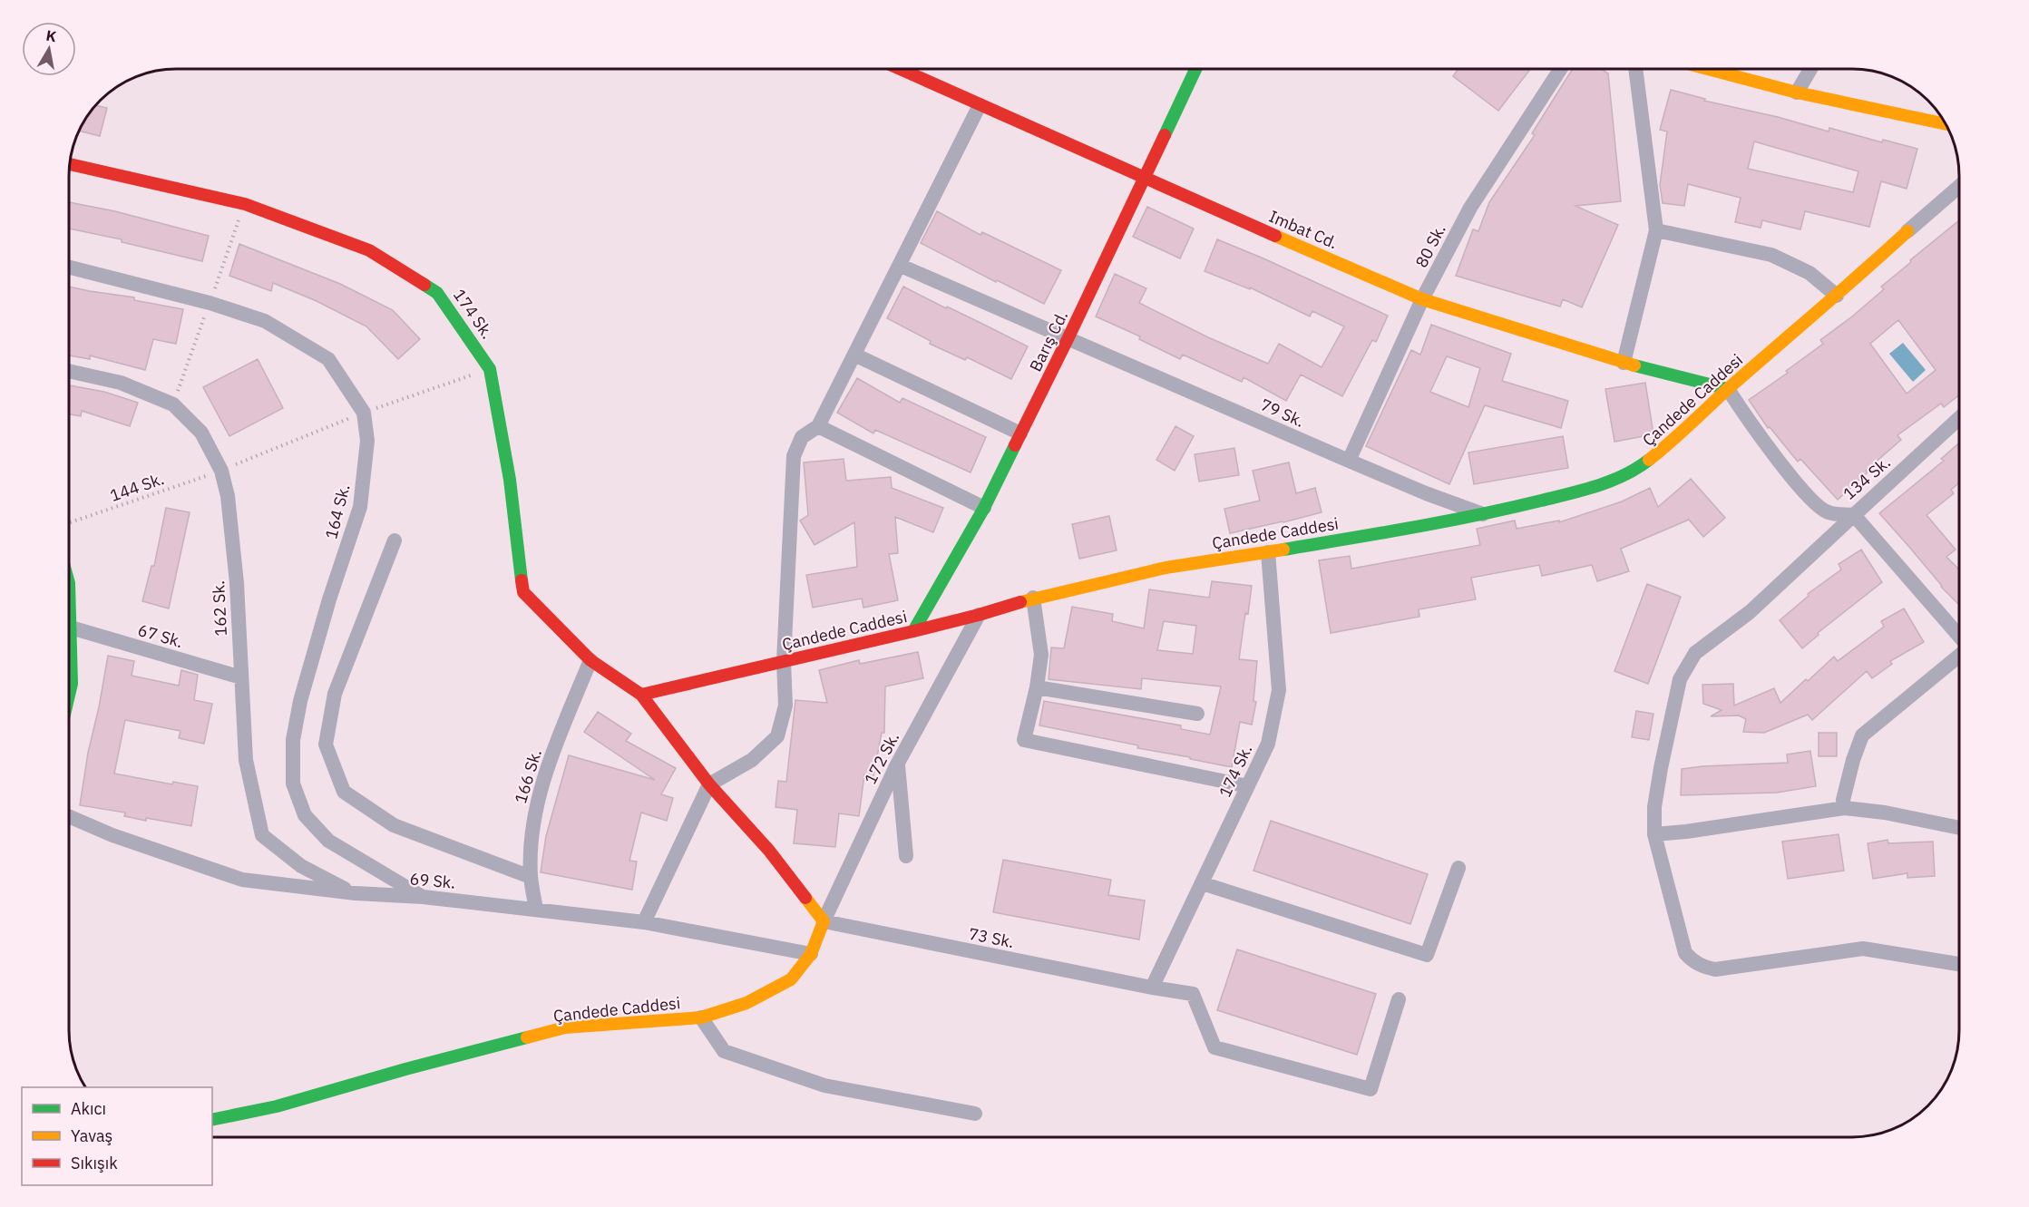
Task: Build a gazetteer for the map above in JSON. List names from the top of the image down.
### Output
{
  "streets": {
    "street": [
      "Imbat Cd.",
      "80 Sk.",
      "174 Sk.",
      "Barış Cd.",
      "Çandede Caddesi",
      "79 Sk.",
      "134 Sk.",
      "164 Sk.",
      "162 Sk.",
      "67 Sk.",
      "172 Sk.",
      "166 Sk.",
      "69 Sk.",
      "73 Sk."
    ],
    "path": ["144 Sk."]
  },
  "crossings": [
    ["Imbat Cd.", "80 Sk."],
    ["Imbat Cd.", "Barış Cd."],
    ["Imbat Cd.", "Çandede Caddesi"],
    ["Imbat Cd.", "134 Sk."],
    ["80 Sk.", "79 Sk."],
    ["174 Sk.", "Çandede Caddesi"],
    ["174 Sk.", "144 Sk."],
    ["174 Sk.", "166 Sk."],
    ["174 Sk.", "73 Sk."],
    ["Barış Cd.", "Çandede Caddesi"],
    ["Barış Cd.", "79 Sk."],
    ["Çandede Caddesi", "79 Sk."],
    ["Çandede Caddesi", "134 Sk."],
    ["Çandede Caddesi", "172 Sk."],
    ["Çandede Caddesi", "69 Sk."],
    ["Çandede Caddesi", "73 Sk."],
    ["144 Sk.", "164 Sk."],
    ["144 Sk.", "162 Sk."],
    ["164 Sk.", "69 Sk."],
    ["162 Sk.", "67 Sk."],
    ["162 Sk.", "69 Sk."],
    ["172 Sk.", "73 Sk."],
    ["166 Sk.", "69 Sk."]
  ],
  "legend": ["Akıcı", "Yavaş", "Sıkışık"],
  "north": "top"
}
